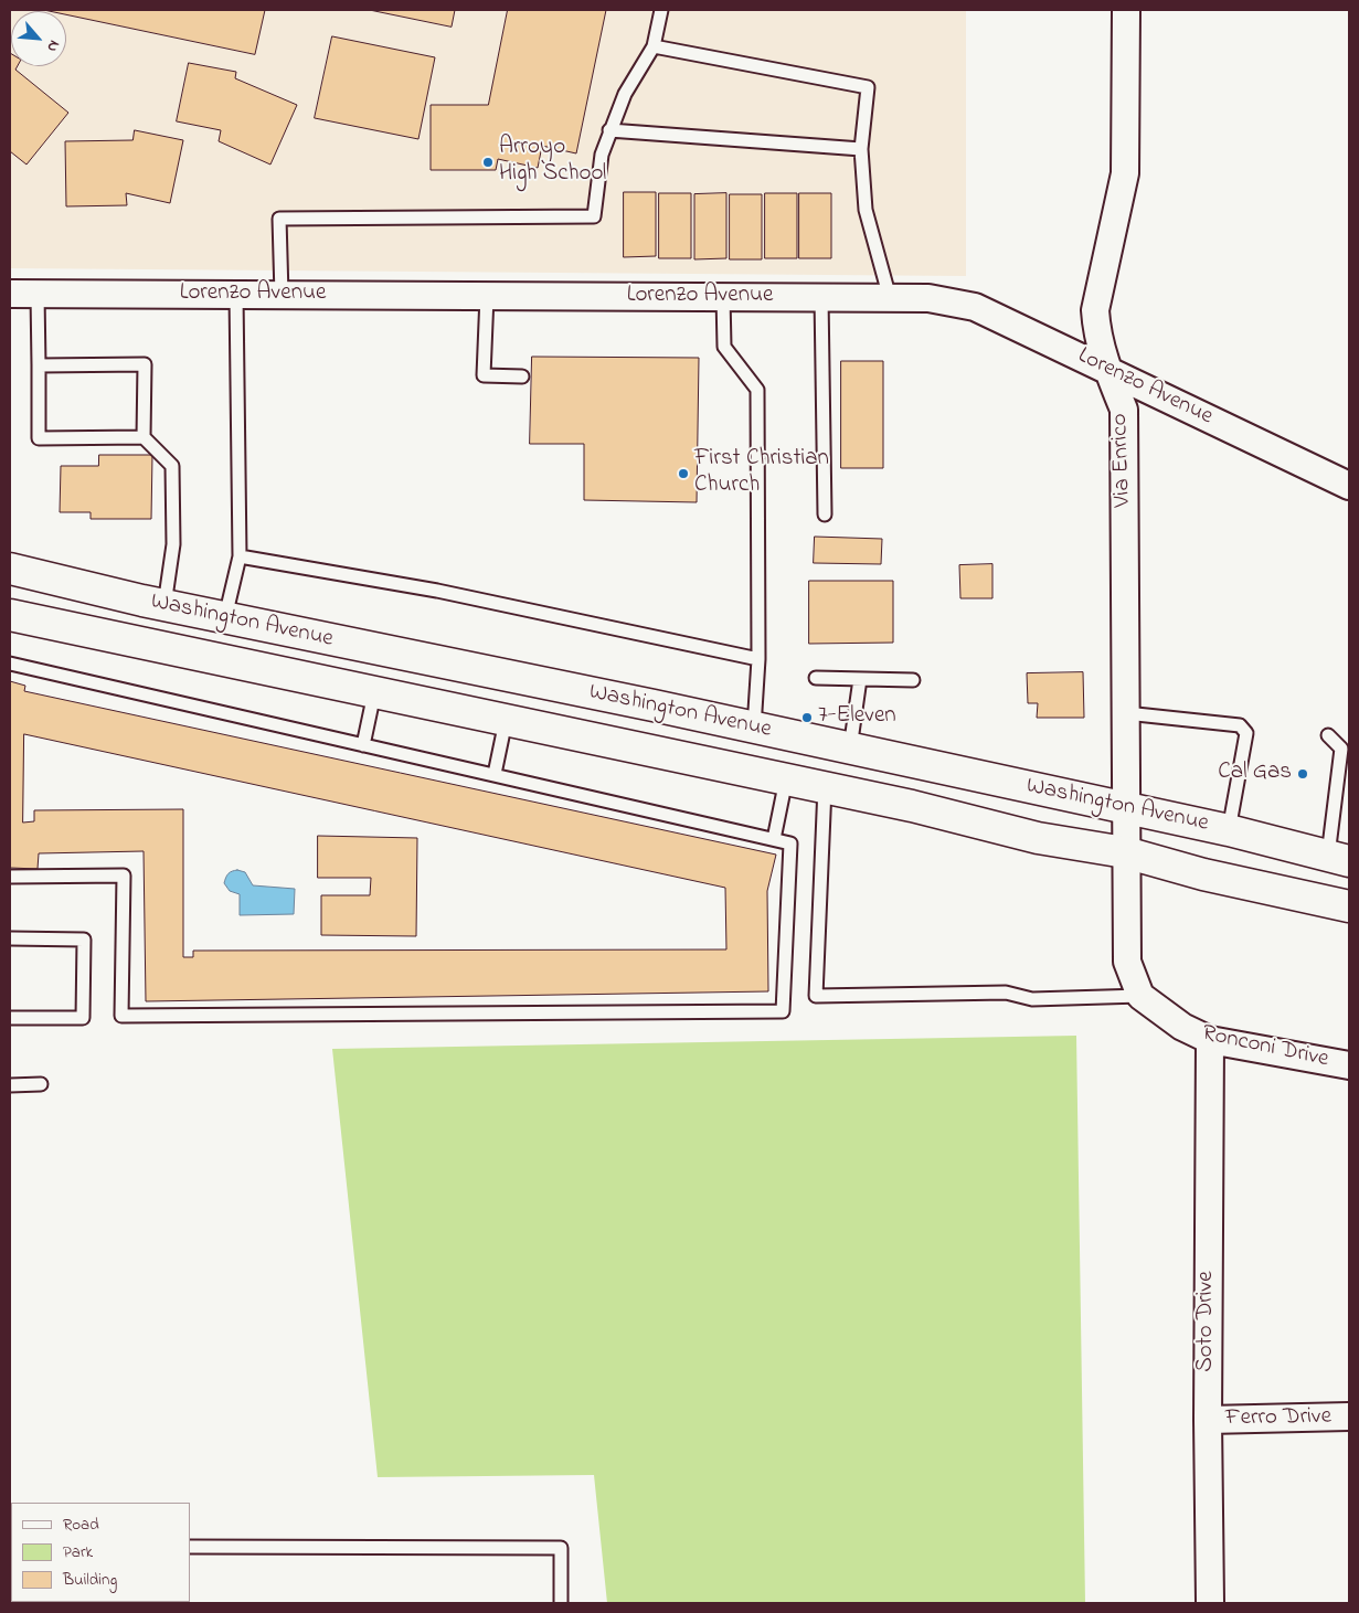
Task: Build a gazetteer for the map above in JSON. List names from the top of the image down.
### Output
{
  "streets": {
    "main road": ["Washington Avenue"],
    "street": [
      "Lorenzo Avenue",
      "Via Enrico",
      "Ronconi Drive",
      "Soto Drive",
      "Ferro Drive"
    ]
  },
  "crossings": [
    ["Lorenzo Avenue", "Via Enrico"],
    ["Via Enrico", "Washington Avenue"],
    ["Ronconi Drive", "Soto Drive"],
    ["Soto Drive", "Ferro Drive"]
  ],
  "places": [
    "Arroyo High School",
    "First Christian Church",
    "7-Eleven",
    "Cal Gas"
  ],
  "legend": ["Road", "Park", "Building"],
  "north": "bottom right"
}
